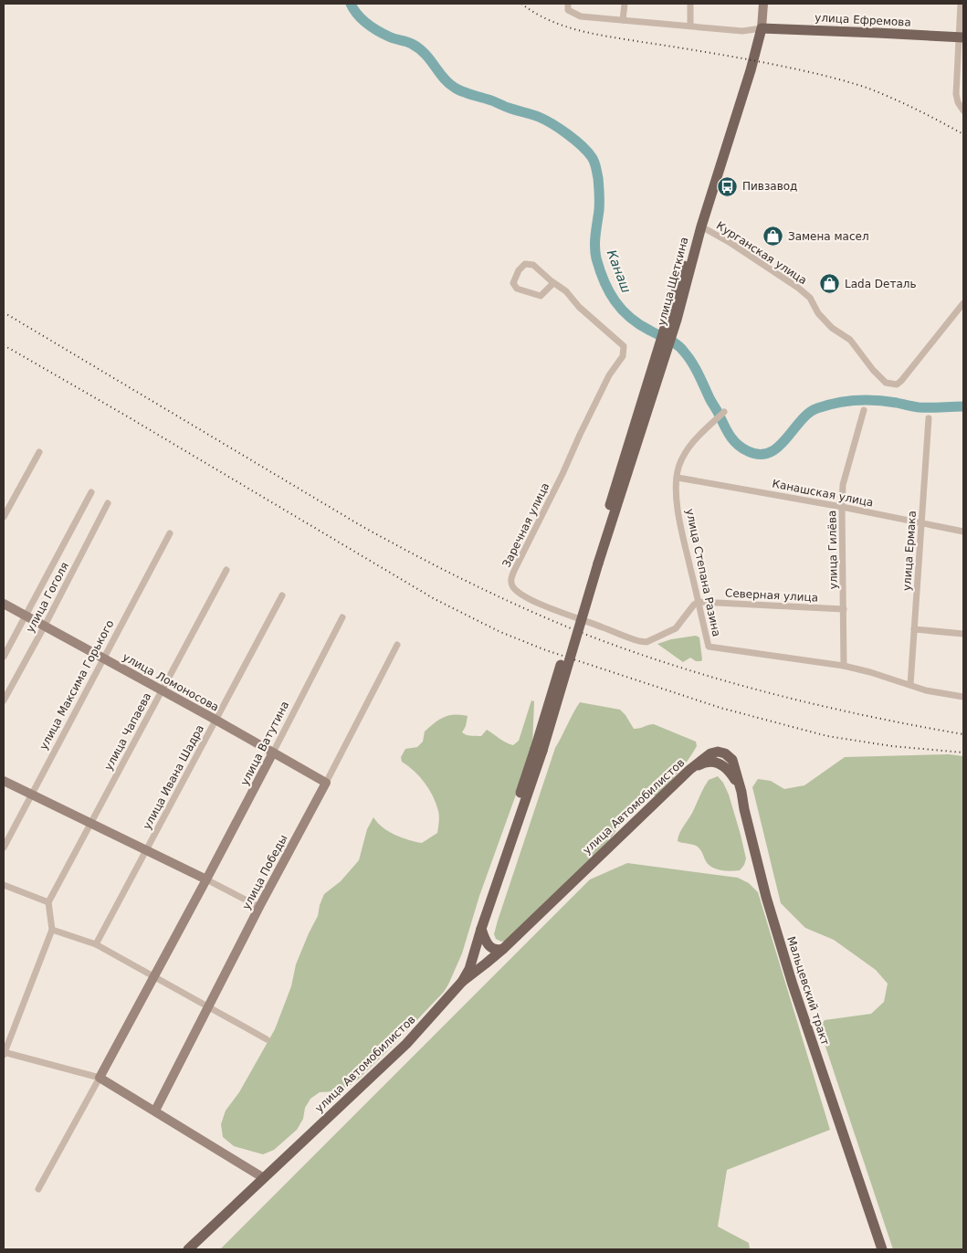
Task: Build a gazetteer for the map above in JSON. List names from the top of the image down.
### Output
{
  "streets": {
    "main road": [
      "улица Ефремова",
      "улица Щеткина",
      "улица Автомобилистов",
      "Мальцевский тракт"
    ],
    "street": [
      "Курганская улица",
      "Канашская улица",
      "Заречная улица",
      "улица Гилёва",
      "улица Ермака",
      "улица Степана Разина",
      "Северная улица",
      "улица Гоголя",
      "улица Ломоносова",
      "улица Максима Горького",
      "улица Чапаева",
      "улица Ватутина",
      "улица Ивана Шадра",
      "улица Победы"
    ]
  },
  "crossings": [
    ["улица Ефремова", "улица Щеткина"],
    ["Курганская улица", "улица Щеткина"],
    ["улица Щеткина", "улица Автомобилистов"],
    ["Канашская улица", "улица Гилёва"],
    ["Канашская улица", "улица Ермака"],
    ["Канашская улица", "улица Степана Разина"],
    ["Заречная улица", "улица Степана Разина"],
    ["Заречная улица", "Северная улица"],
    ["улица Гилёва", "улица Степана Разина"],
    ["улица Гилёва", "Северная улица"],
    ["улица Степана Разина", "Северная улица"],
    ["улица Гоголя", "улица Ломоносова"],
    ["улица Ломоносова", "улица Максима Горького"],
    ["улица Ломоносова", "улица Чапаева"],
    ["улица Ломоносова", "улица Ватутина"],
    ["улица Ломоносова", "улица Ивана Шадра"],
    ["улица Ломоносова", "улица Победы"],
    ["улица Автомобилистов", "Мальцевский тракт"]
  ],
  "water": ["Канаш"],
  "places": {
    "bus stop": ["Пивзавод"],
    "shop": ["Замена масел", "Lada Dеталь"]
  }
}
